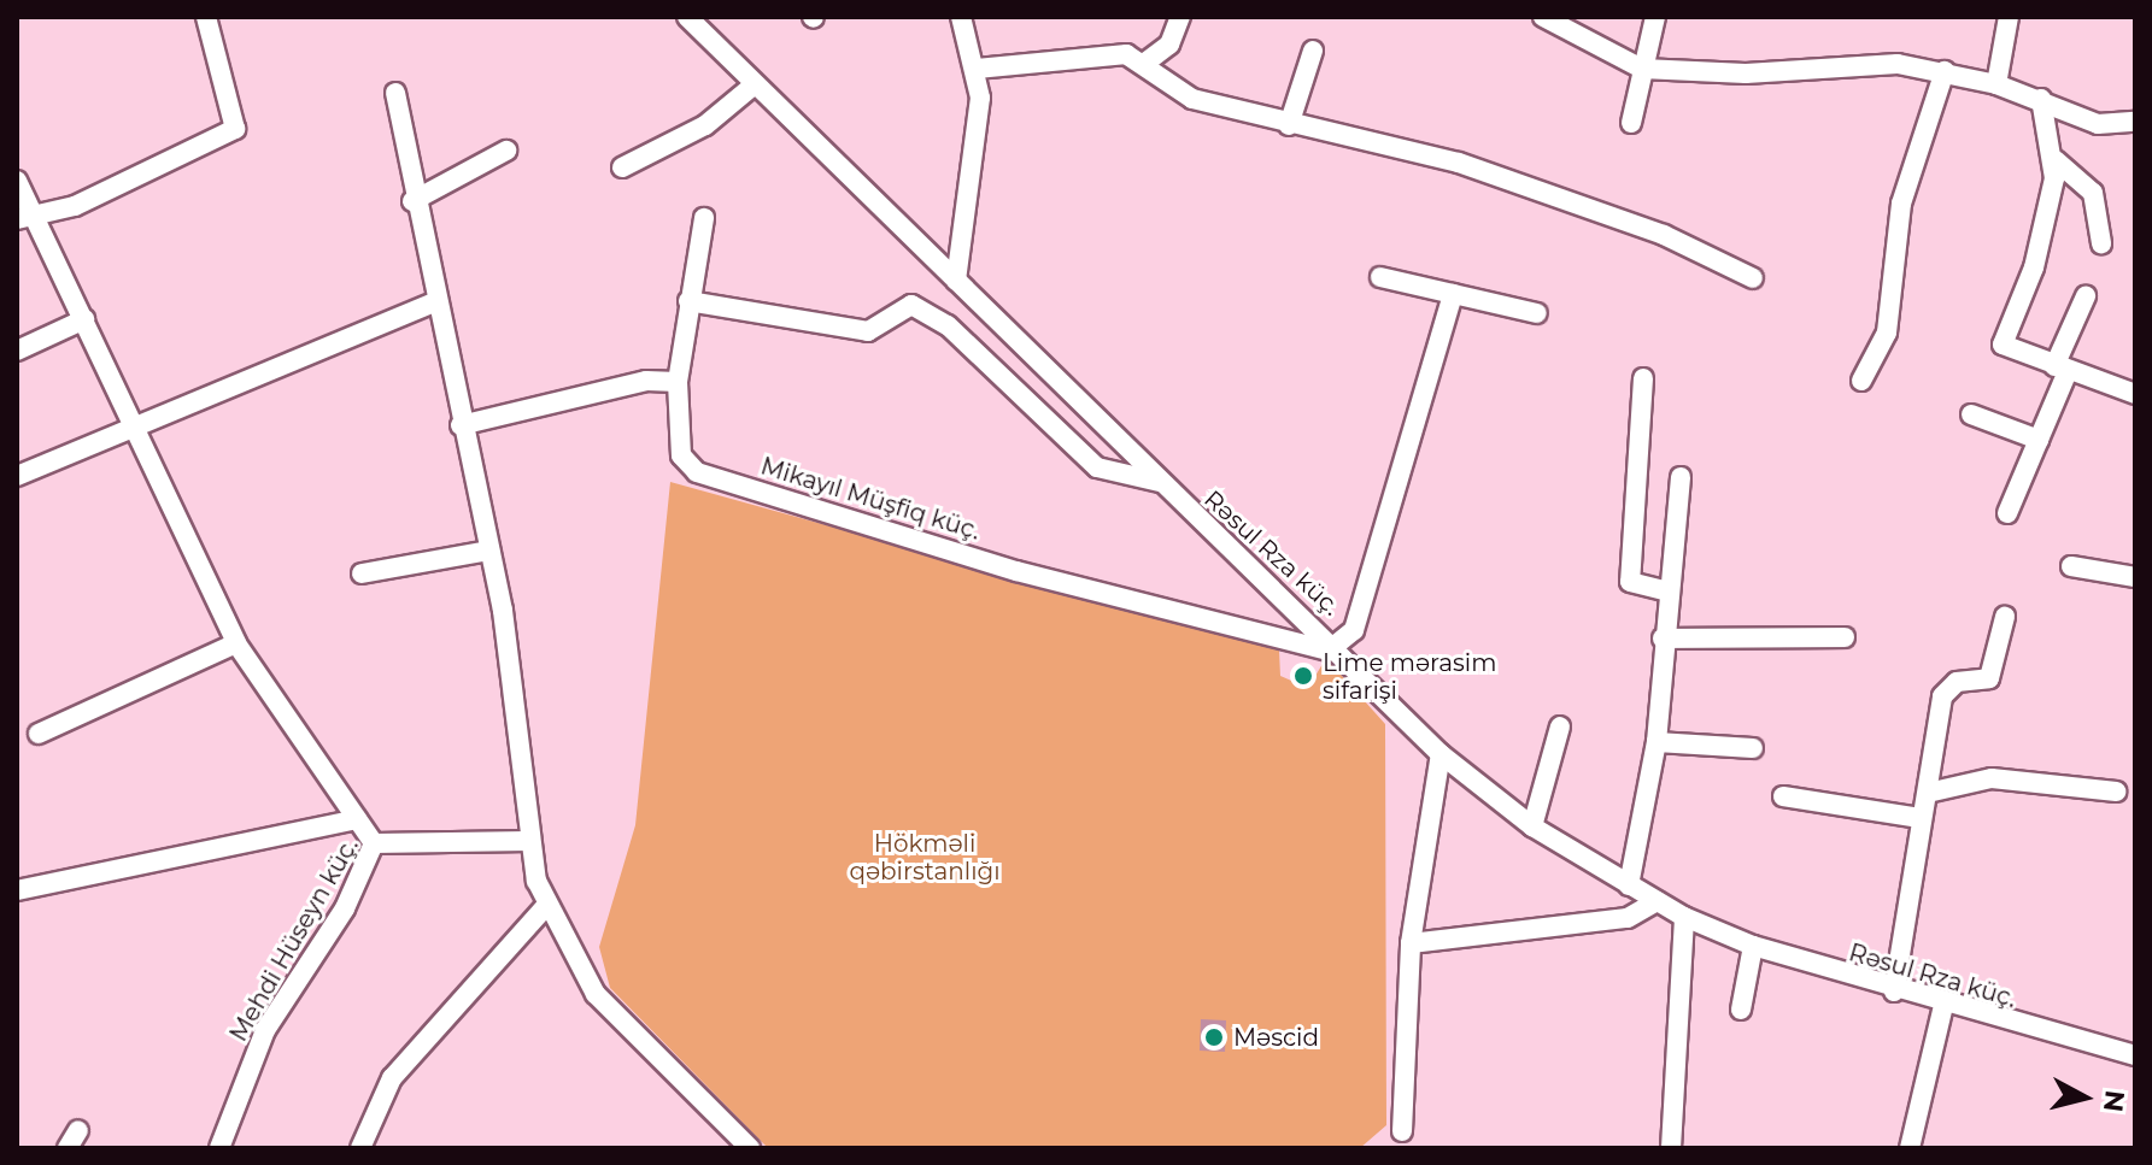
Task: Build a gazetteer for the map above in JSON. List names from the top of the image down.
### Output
{
  "streets": {
    "street": ["Mikayıl Müşfiq küç.", "Rəsul Rza küç.", "Mehdi Hüseyn küç."]
  },
  "crossings": [
    ["Mikayıl Müşfiq küç.", "Rəsul Rza küç."]
  ],
  "parks": ["Hökməli qəbirstanlığı"],
  "places": ["Lime mərasim sifarişi", "Məscid"],
  "north": "right"
}
